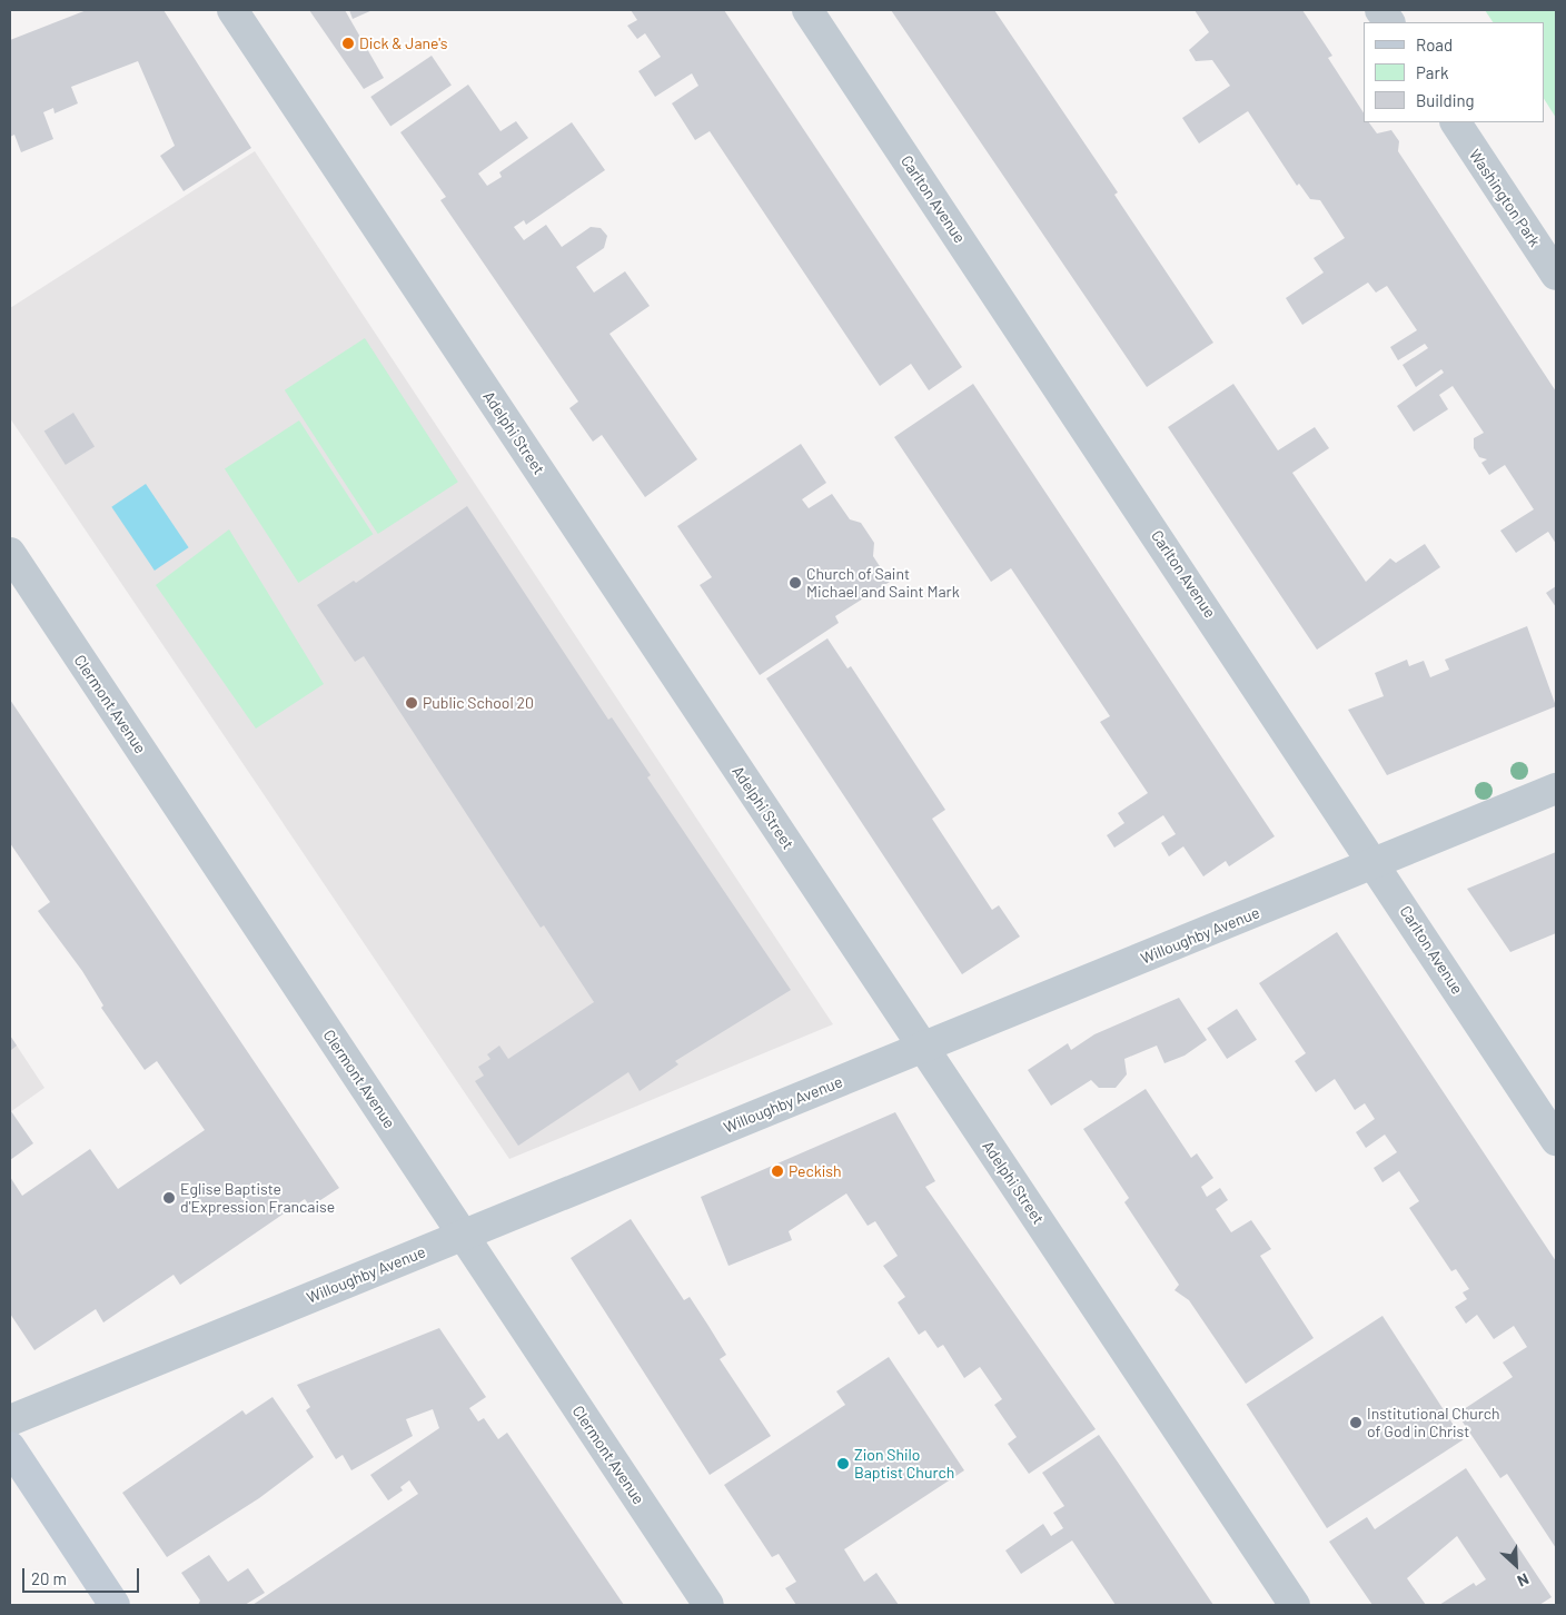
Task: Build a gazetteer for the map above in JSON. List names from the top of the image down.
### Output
{
  "streets": {
    "street": [
      "Washington Park",
      "Carlton Avenue",
      "Adelphi Street",
      "Clermont Avenue",
      "Willoughby Avenue"
    ]
  },
  "crossings": [
    ["Carlton Avenue", "Willoughby Avenue"],
    ["Adelphi Street", "Willoughby Avenue"],
    ["Clermont Avenue", "Willoughby Avenue"]
  ],
  "places": [
    "Dick & Jane's",
    "Church of Saint Michael and Saint Mark",
    "Public School 20",
    "Peckish",
    "Eglise Baptiste d'Expression Francaise",
    "Institutional Church of God in Christ",
    "Zion Shilo Baptist Church"
  ],
  "legend": ["Road", "Park", "Building"],
  "scale_bar": "20 m",
  "north": "bottom right"
}
